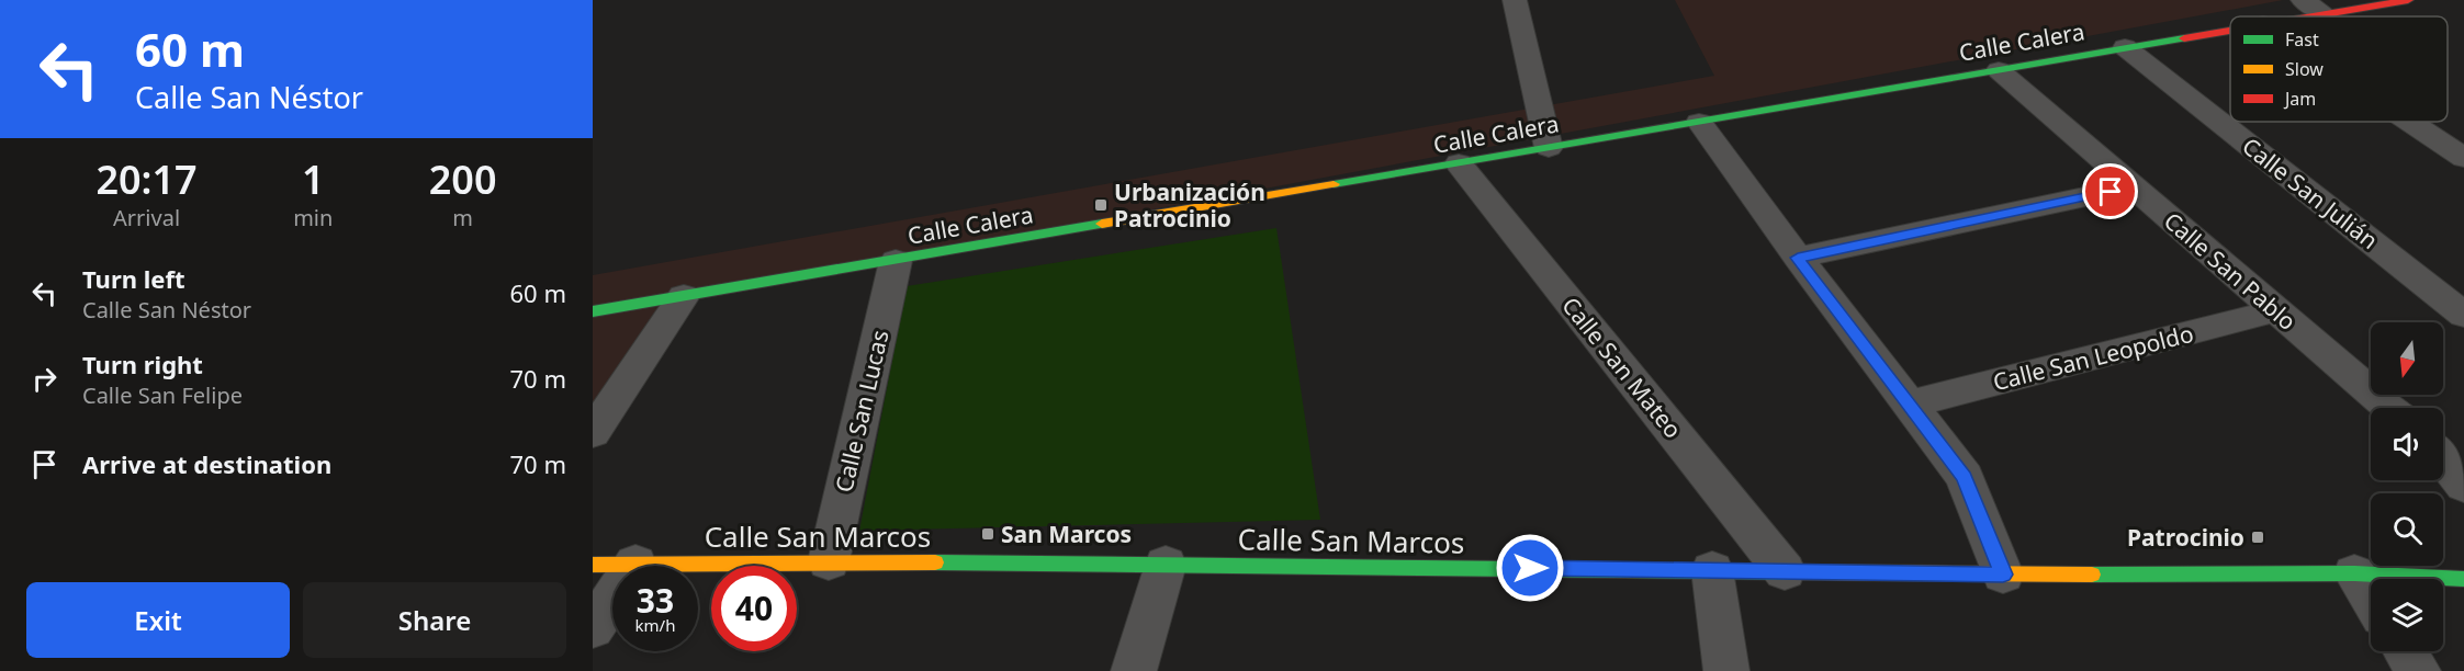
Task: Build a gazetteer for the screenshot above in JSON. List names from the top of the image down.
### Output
{
  "streets": {
    "main road": ["Calle Calera", "Calle San Marcos"],
    "street": [
      "Calle San Julián",
      "Calle San Pablo",
      "Calle San Leopoldo",
      "Calle San Mateo",
      "Calle San Lucas"
    ]
  },
  "crossings": [
    ["Calle Calera", "Calle San Julián"],
    ["Calle Calera", "Calle San Pablo"],
    ["Calle Calera", "Calle San Mateo"],
    ["Calle Calera", "Calle San Lucas"],
    ["Calle San Pablo", "Calle San Leopoldo"],
    ["Calle San Mateo", "Calle San Marcos"],
    ["Calle San Lucas", "Calle San Marcos"]
  ],
  "places": {
    "transit": ["Urbanización Patrocinio", "San Marcos", "Patrocinio"]
  },
  "legend": ["Fast", "Slow", "Jam"],
  "north": "bottom",
  "page": {
    "turn": ["60 m", "Calle San Néstor"],
    "eta": [
      "20:17",
      "Arrival",
      "1",
      "min",
      "200",
      "m"
    ],
    "list": [
      {
        "name": "Turn left",
        "note": "Calle San Néstor",
        "value": "60 m"
      },
      {
        "name": "Turn right",
        "note": "Calle San Felipe",
        "value": "70 m"
      },
      {
        "name": "Arrive at destination",
        "value": "70 m"
      }
    ],
    "speed": "33 km/h",
    "limit": "40",
    "buttons": ["Exit", "Share"]
  }
}
